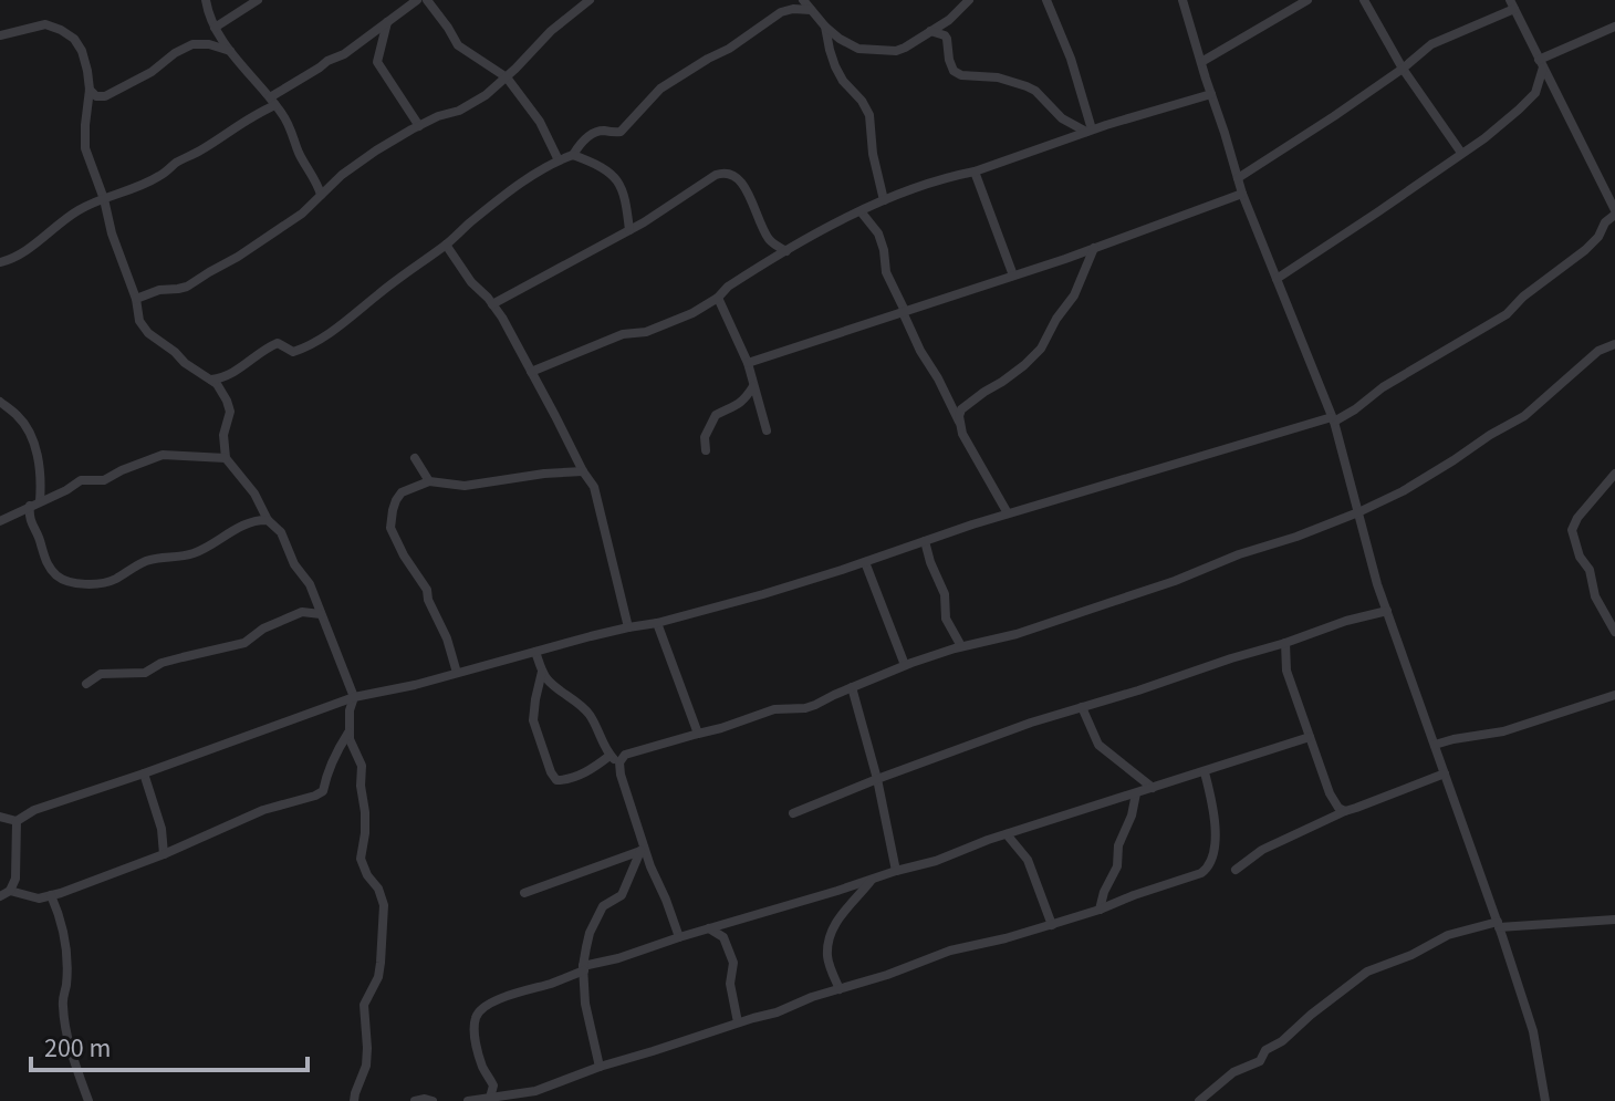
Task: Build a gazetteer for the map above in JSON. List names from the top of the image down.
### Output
{
  "scale_bar": "200 m"
}
